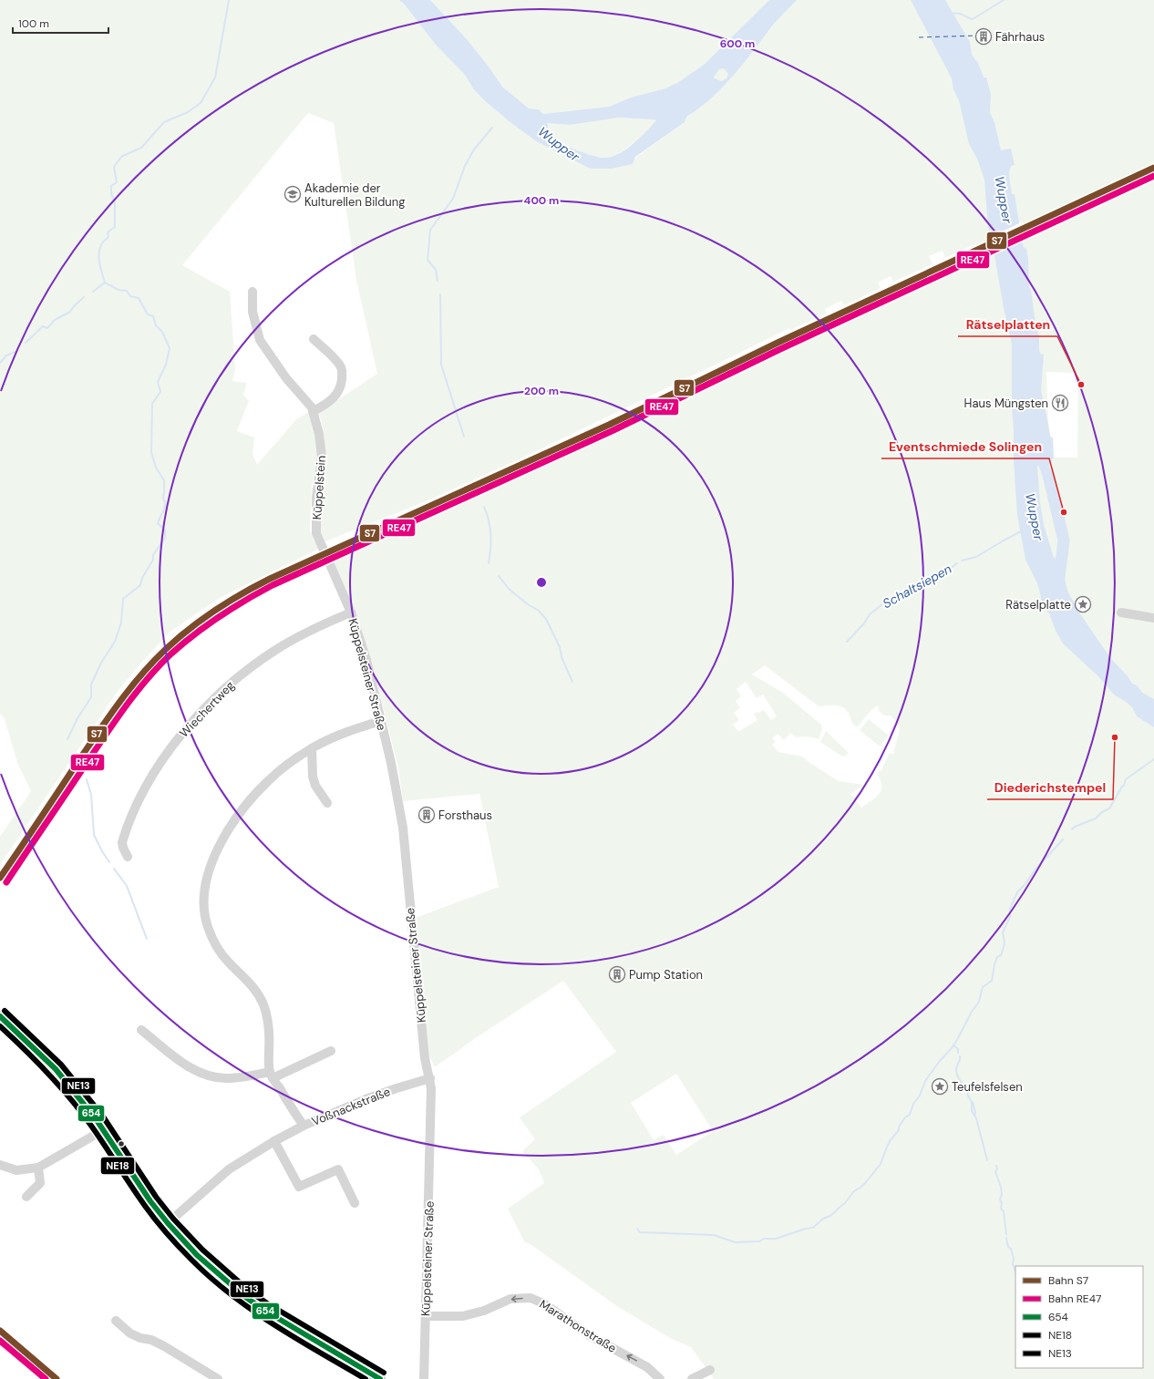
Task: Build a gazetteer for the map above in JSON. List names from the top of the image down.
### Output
{
  "streets": {
    "street": [
      "Küppelstein",
      "Küppelsteiner Straße",
      "Wiechertweg",
      "Voßnackstraße",
      "Marathonstraße"
    ]
  },
  "crossings": [
    ["Küppelstein", "Küppelsteiner Straße"],
    ["Küppelsteiner Straße", "Wiechertweg"],
    ["Küppelsteiner Straße", "Voßnackstraße"],
    ["Küppelsteiner Straße", "Marathonstraße"]
  ],
  "one_way": ["Marathonstraße"],
  "water": ["Wupper", "Schaltsiepen"],
  "places": {
    "building": ["Fährhaus", "Forsthaus", "Pump Station"],
    "school or university": ["Akademie der Kulturellen Bildung"],
    "other": ["Rätselplatten", "Eventschmiede Solingen", "Diederichstempel"],
    "restaurant": ["Haus Müngsten"],
    "place": ["Rätselplatte", "Teufelsfelsen"]
  },
  "lines": [
    "rail line S7",
    "rail line RE47",
    "transit line NE13",
    "transit line 654",
    "transit line NE18"
  ],
  "legend": [
    "Bahn S7",
    "Bahn RE47",
    "654",
    "NE18",
    "NE13"
  ],
  "scale_bar": "100 m",
  "rings": ["600 m", "400 m", "200 m"]
}
